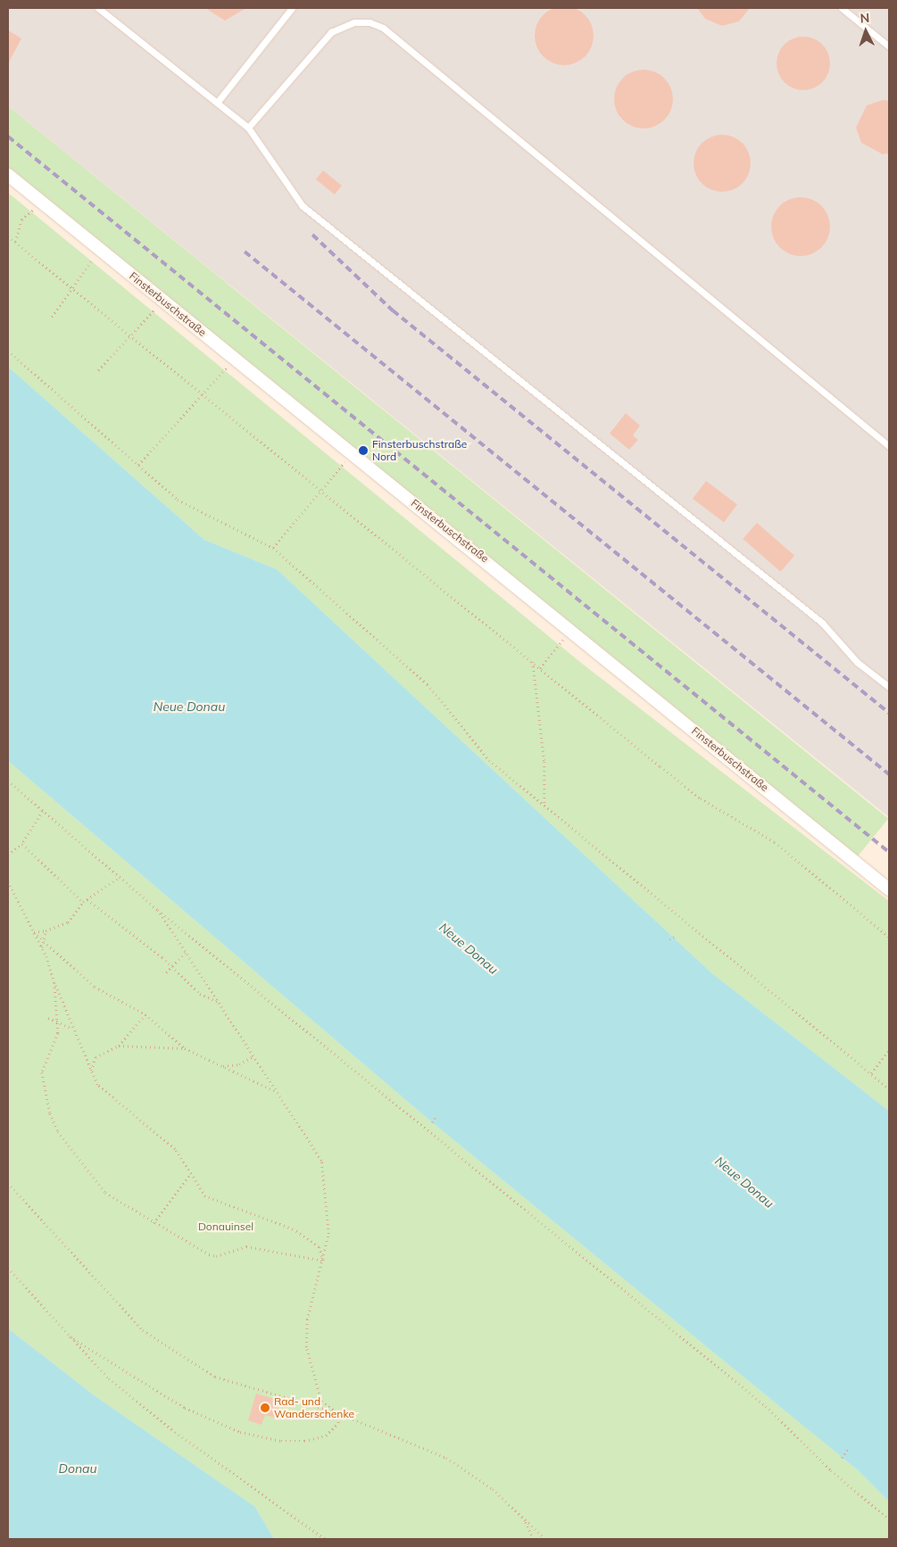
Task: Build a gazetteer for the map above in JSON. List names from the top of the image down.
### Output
{
  "streets": {
    "street": ["Finsterbuschstraße"]
  },
  "water": ["Neue Donau", "Donau"],
  "parks": ["Donauinsel"],
  "places": ["Finsterbuschstraße Nord", "Rad- und Wanderschenke"],
  "north": "top"
}
